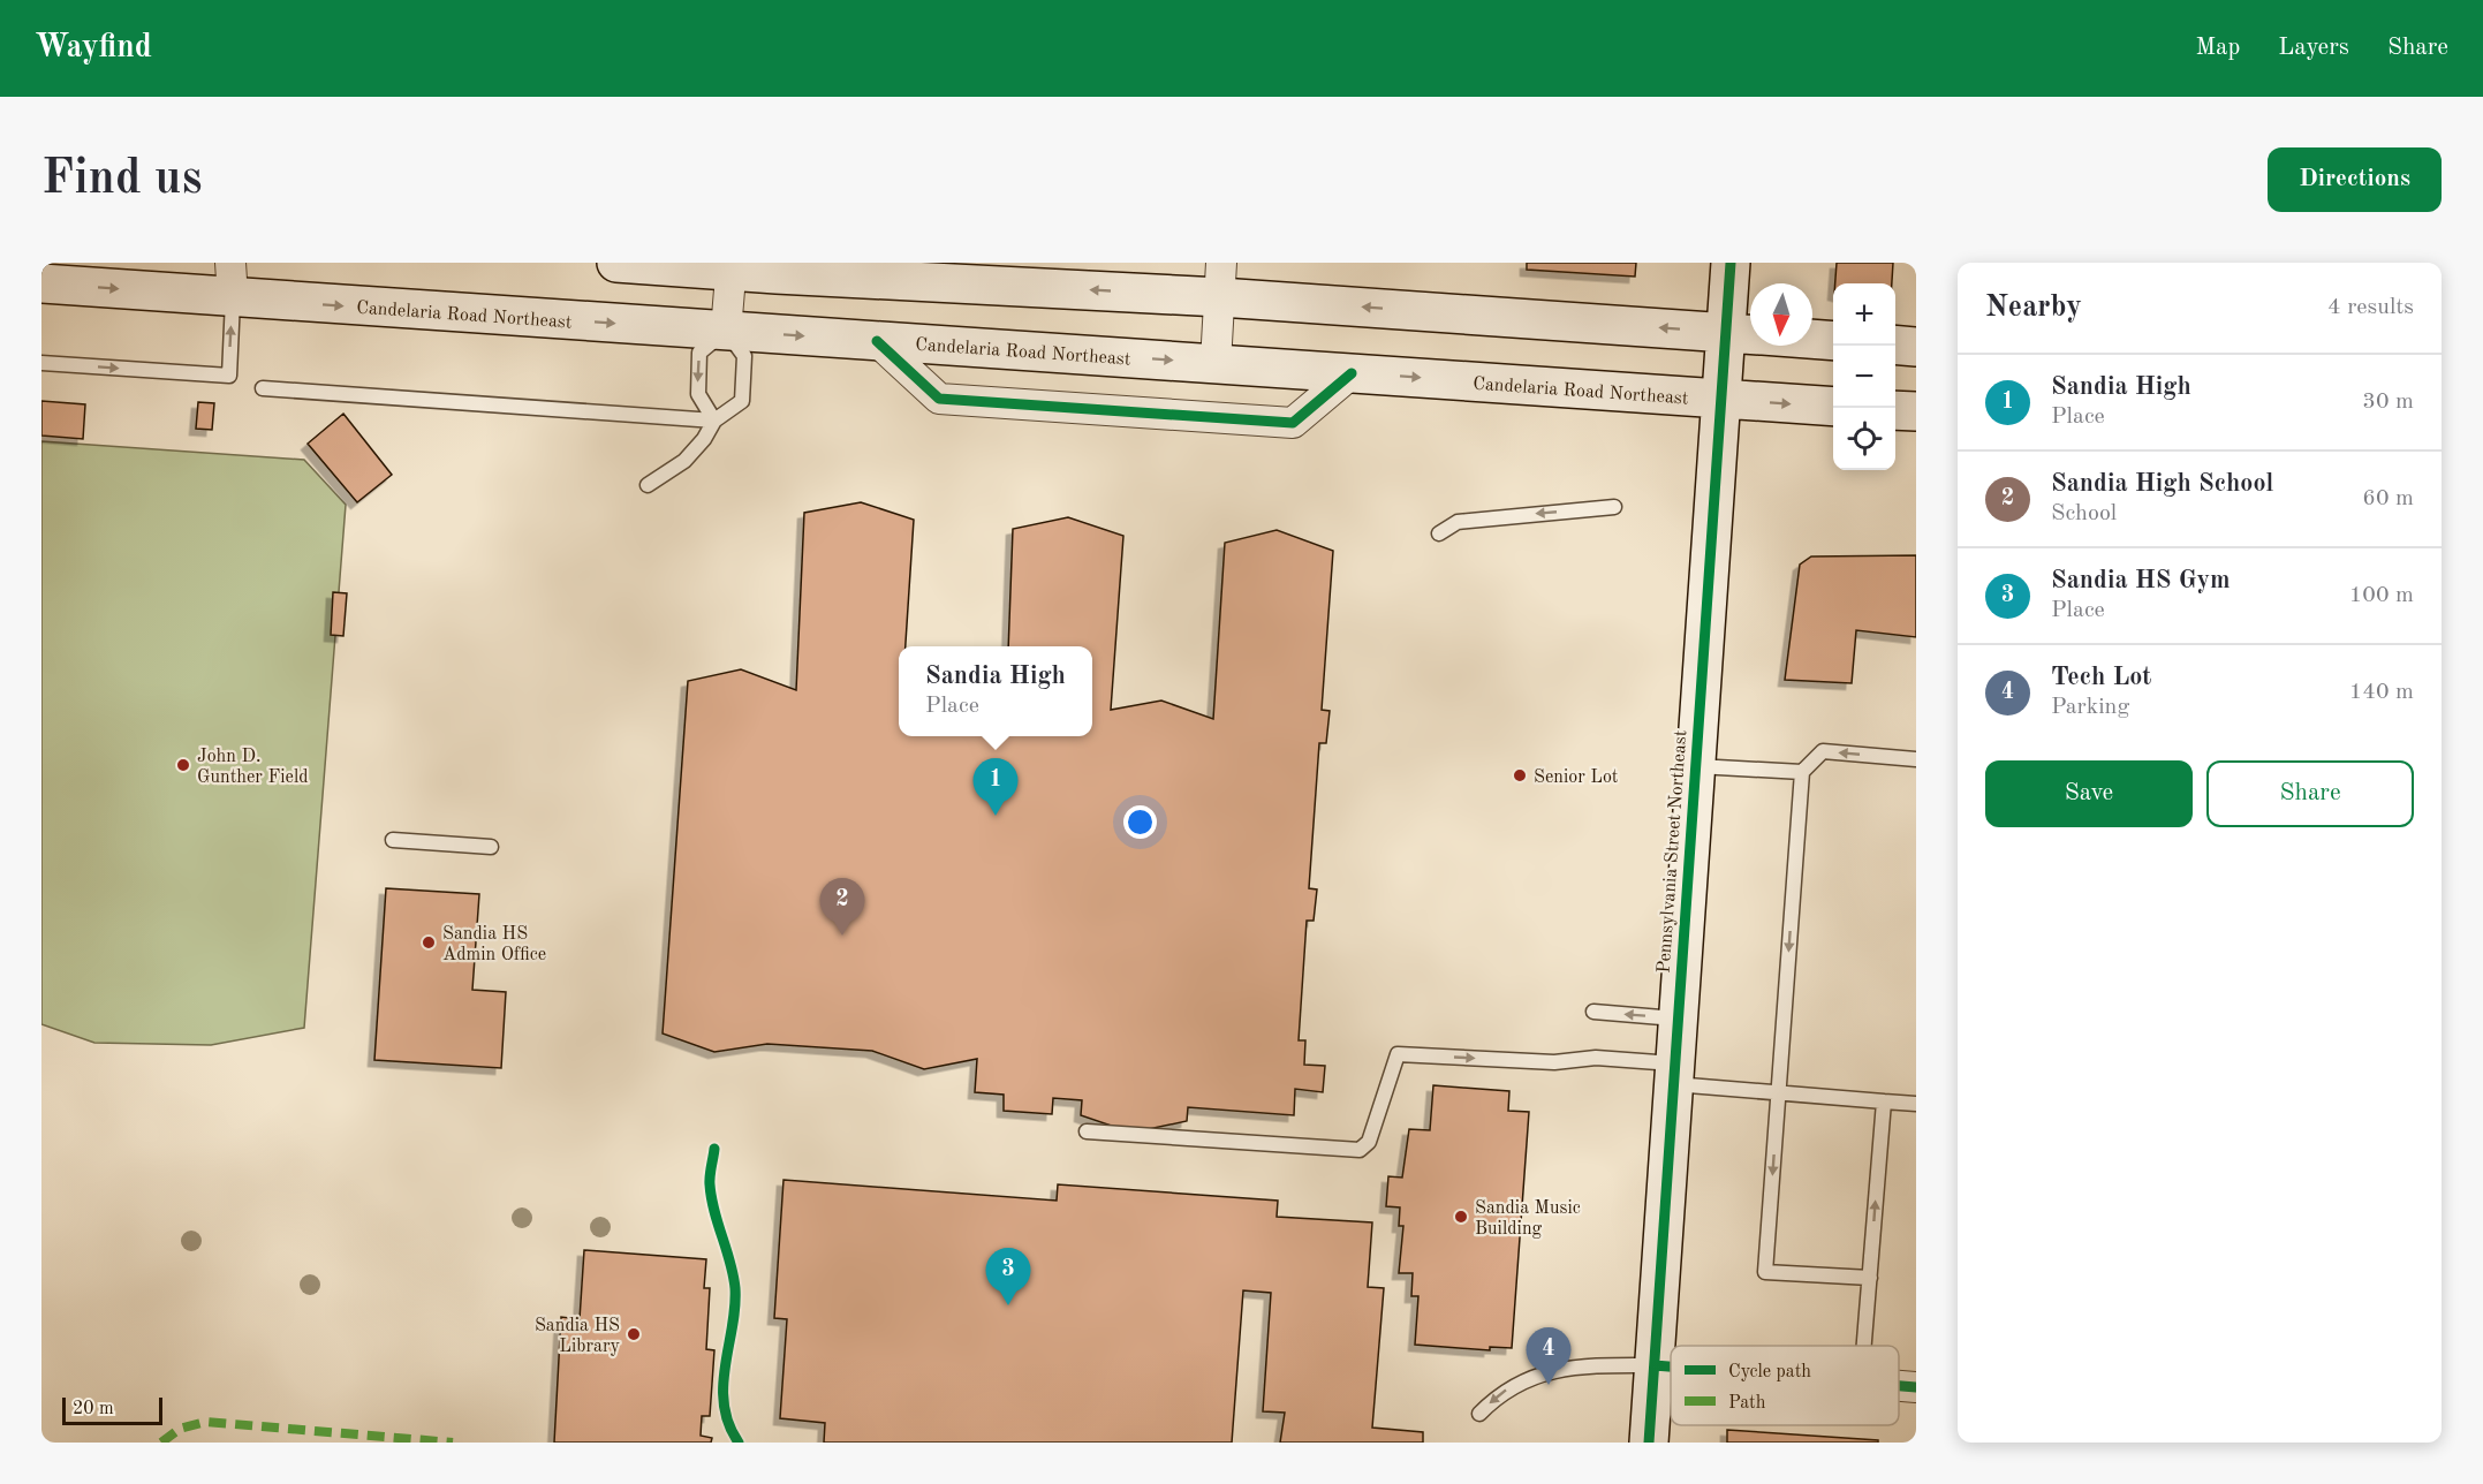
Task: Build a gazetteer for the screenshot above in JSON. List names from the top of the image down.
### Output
{
  "streets": {
    "main road": ["Candelaria Road Northeast", "Pennsylvania Street Northeast"]
  },
  "crossings": [
    ["Candelaria Road Northeast", "Pennsylvania Street Northeast"]
  ],
  "places": [
    "John D. Gunther Field",
    "Senior Lot",
    "Sandia HS Admin Office",
    "Sandia Music Building",
    "Sandia HS Library"
  ],
  "legend": ["Cycle path", "Path"],
  "scale_bar": "20 m",
  "north": "bottom",
  "page": {
    "header": "Wayfind",
    "nav": ["Map", "Layers", "Share"],
    "buttons": [
      "Directions",
      ["Save", "Share"]
    ],
    "title": "Find us",
    "heading": ["Nearby", "4 results"],
    "map_buttons": ["+", "−"],
    "list": [
      {
        "mark": "1",
        "name": "Sandia High",
        "note": "Place",
        "value": "30 m"
      },
      {
        "mark": "2",
        "name": "Sandia High School",
        "note": "School",
        "value": "60 m"
      },
      {
        "mark": "3",
        "name": "Sandia HS Gym",
        "note": "Place",
        "value": "100 m"
      },
      {
        "mark": "4",
        "name": "Tech Lot",
        "note": "Parking",
        "value": "140 m"
      }
    ],
    "popup": ["Sandia High", "Place"],
    "pins": [
      "1",
      "2",
      "3",
      "4"
    ],
    "scale": "20 m"
  }
}
